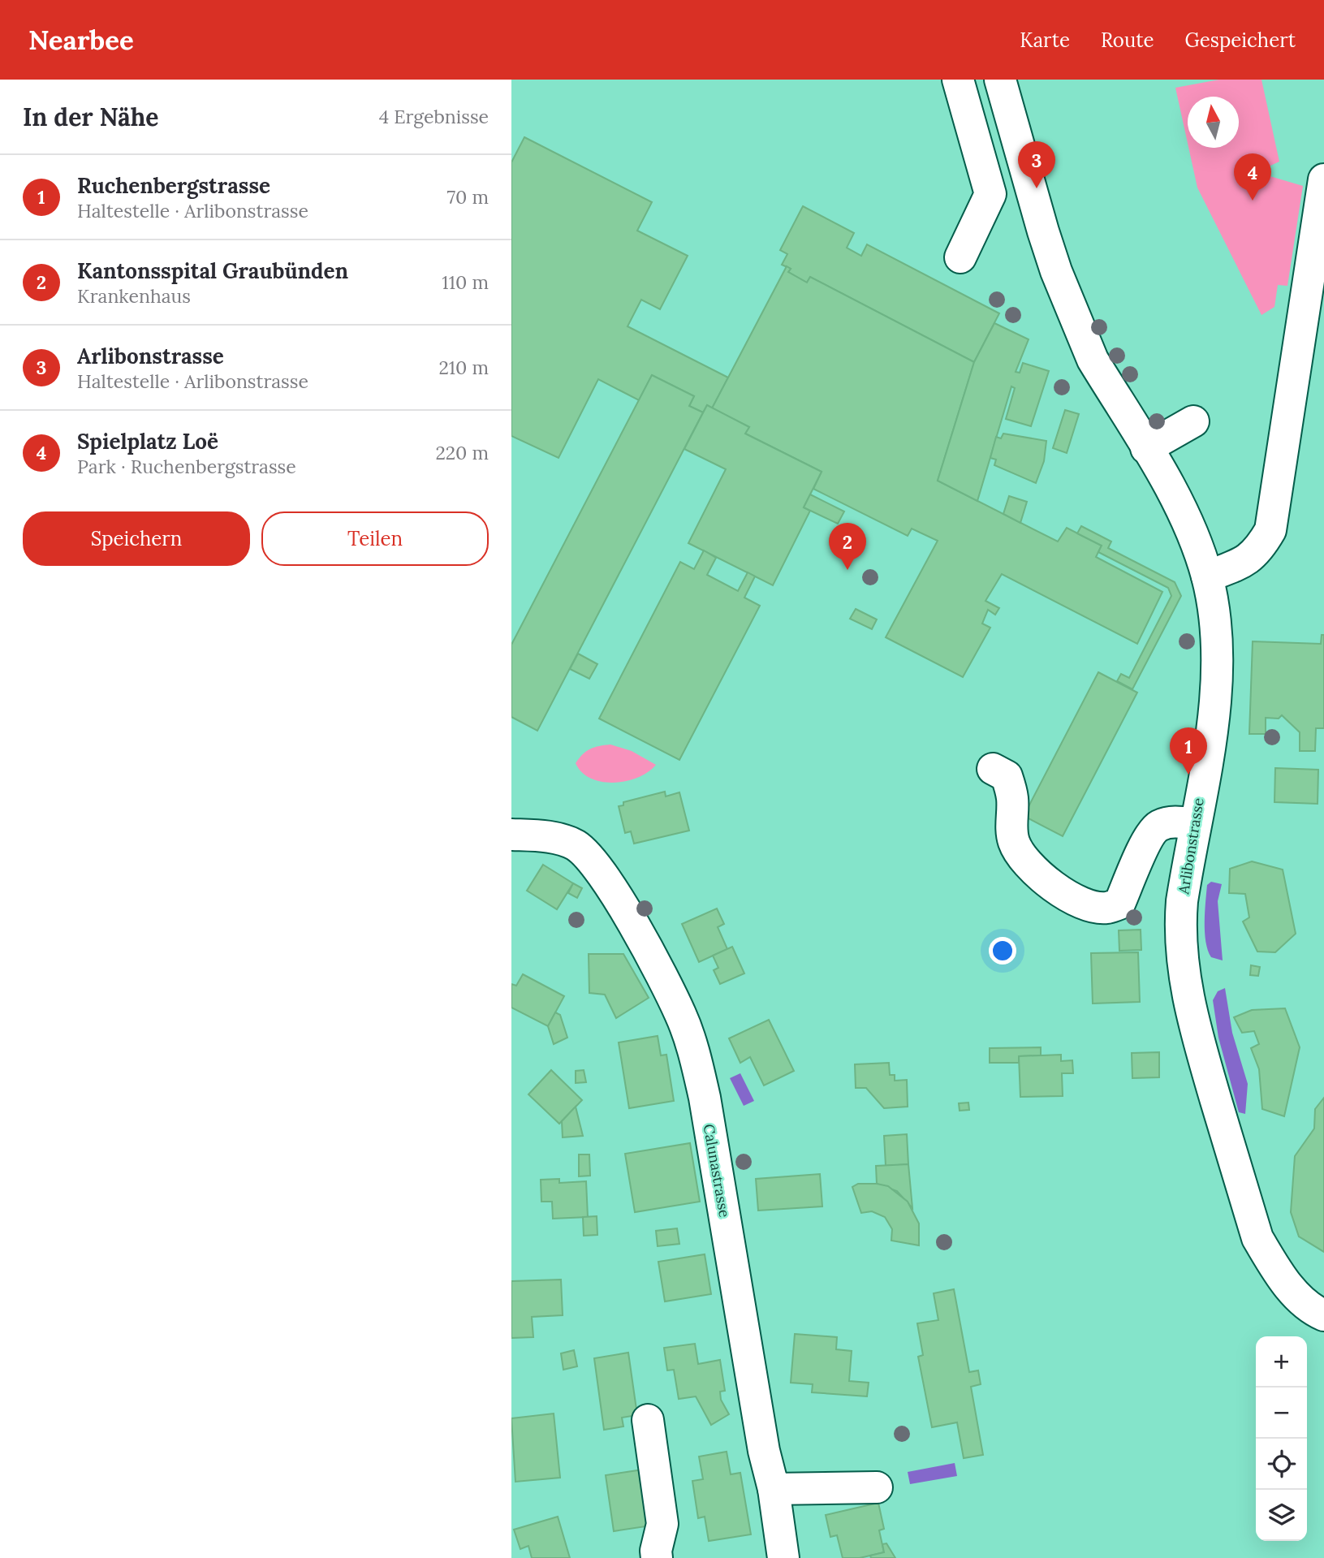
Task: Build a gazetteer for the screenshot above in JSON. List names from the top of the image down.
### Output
{
  "streets": {
    "street": ["Arlibonstrasse", "Calunastrasse"]
  },
  "north": "top",
  "page": {
    "header": "Nearbee",
    "nav": ["Karte", "Route", "Gespeichert"],
    "heading": ["In der Nähe", "4 Ergebnisse"],
    "pins": [
      "3",
      "4",
      "2",
      "1"
    ],
    "list": [
      {
        "mark": "1",
        "name": "Ruchenbergstrasse",
        "note": "Haltestelle · Arlibonstrasse",
        "value": "70 m"
      },
      {
        "mark": "2",
        "name": "Kantonsspital Graubünden",
        "note": "Krankenhaus",
        "value": "110 m"
      },
      {
        "mark": "3",
        "name": "Arlibonstrasse",
        "note": "Haltestelle · Arlibonstrasse",
        "value": "210 m"
      },
      {
        "mark": "4",
        "name": "Spielplatz Loë",
        "note": "Park · Ruchenbergstrasse",
        "value": "220 m"
      }
    ],
    "buttons": ["Speichern", "Teilen"],
    "map_buttons": ["+", "−"]
  }
}
